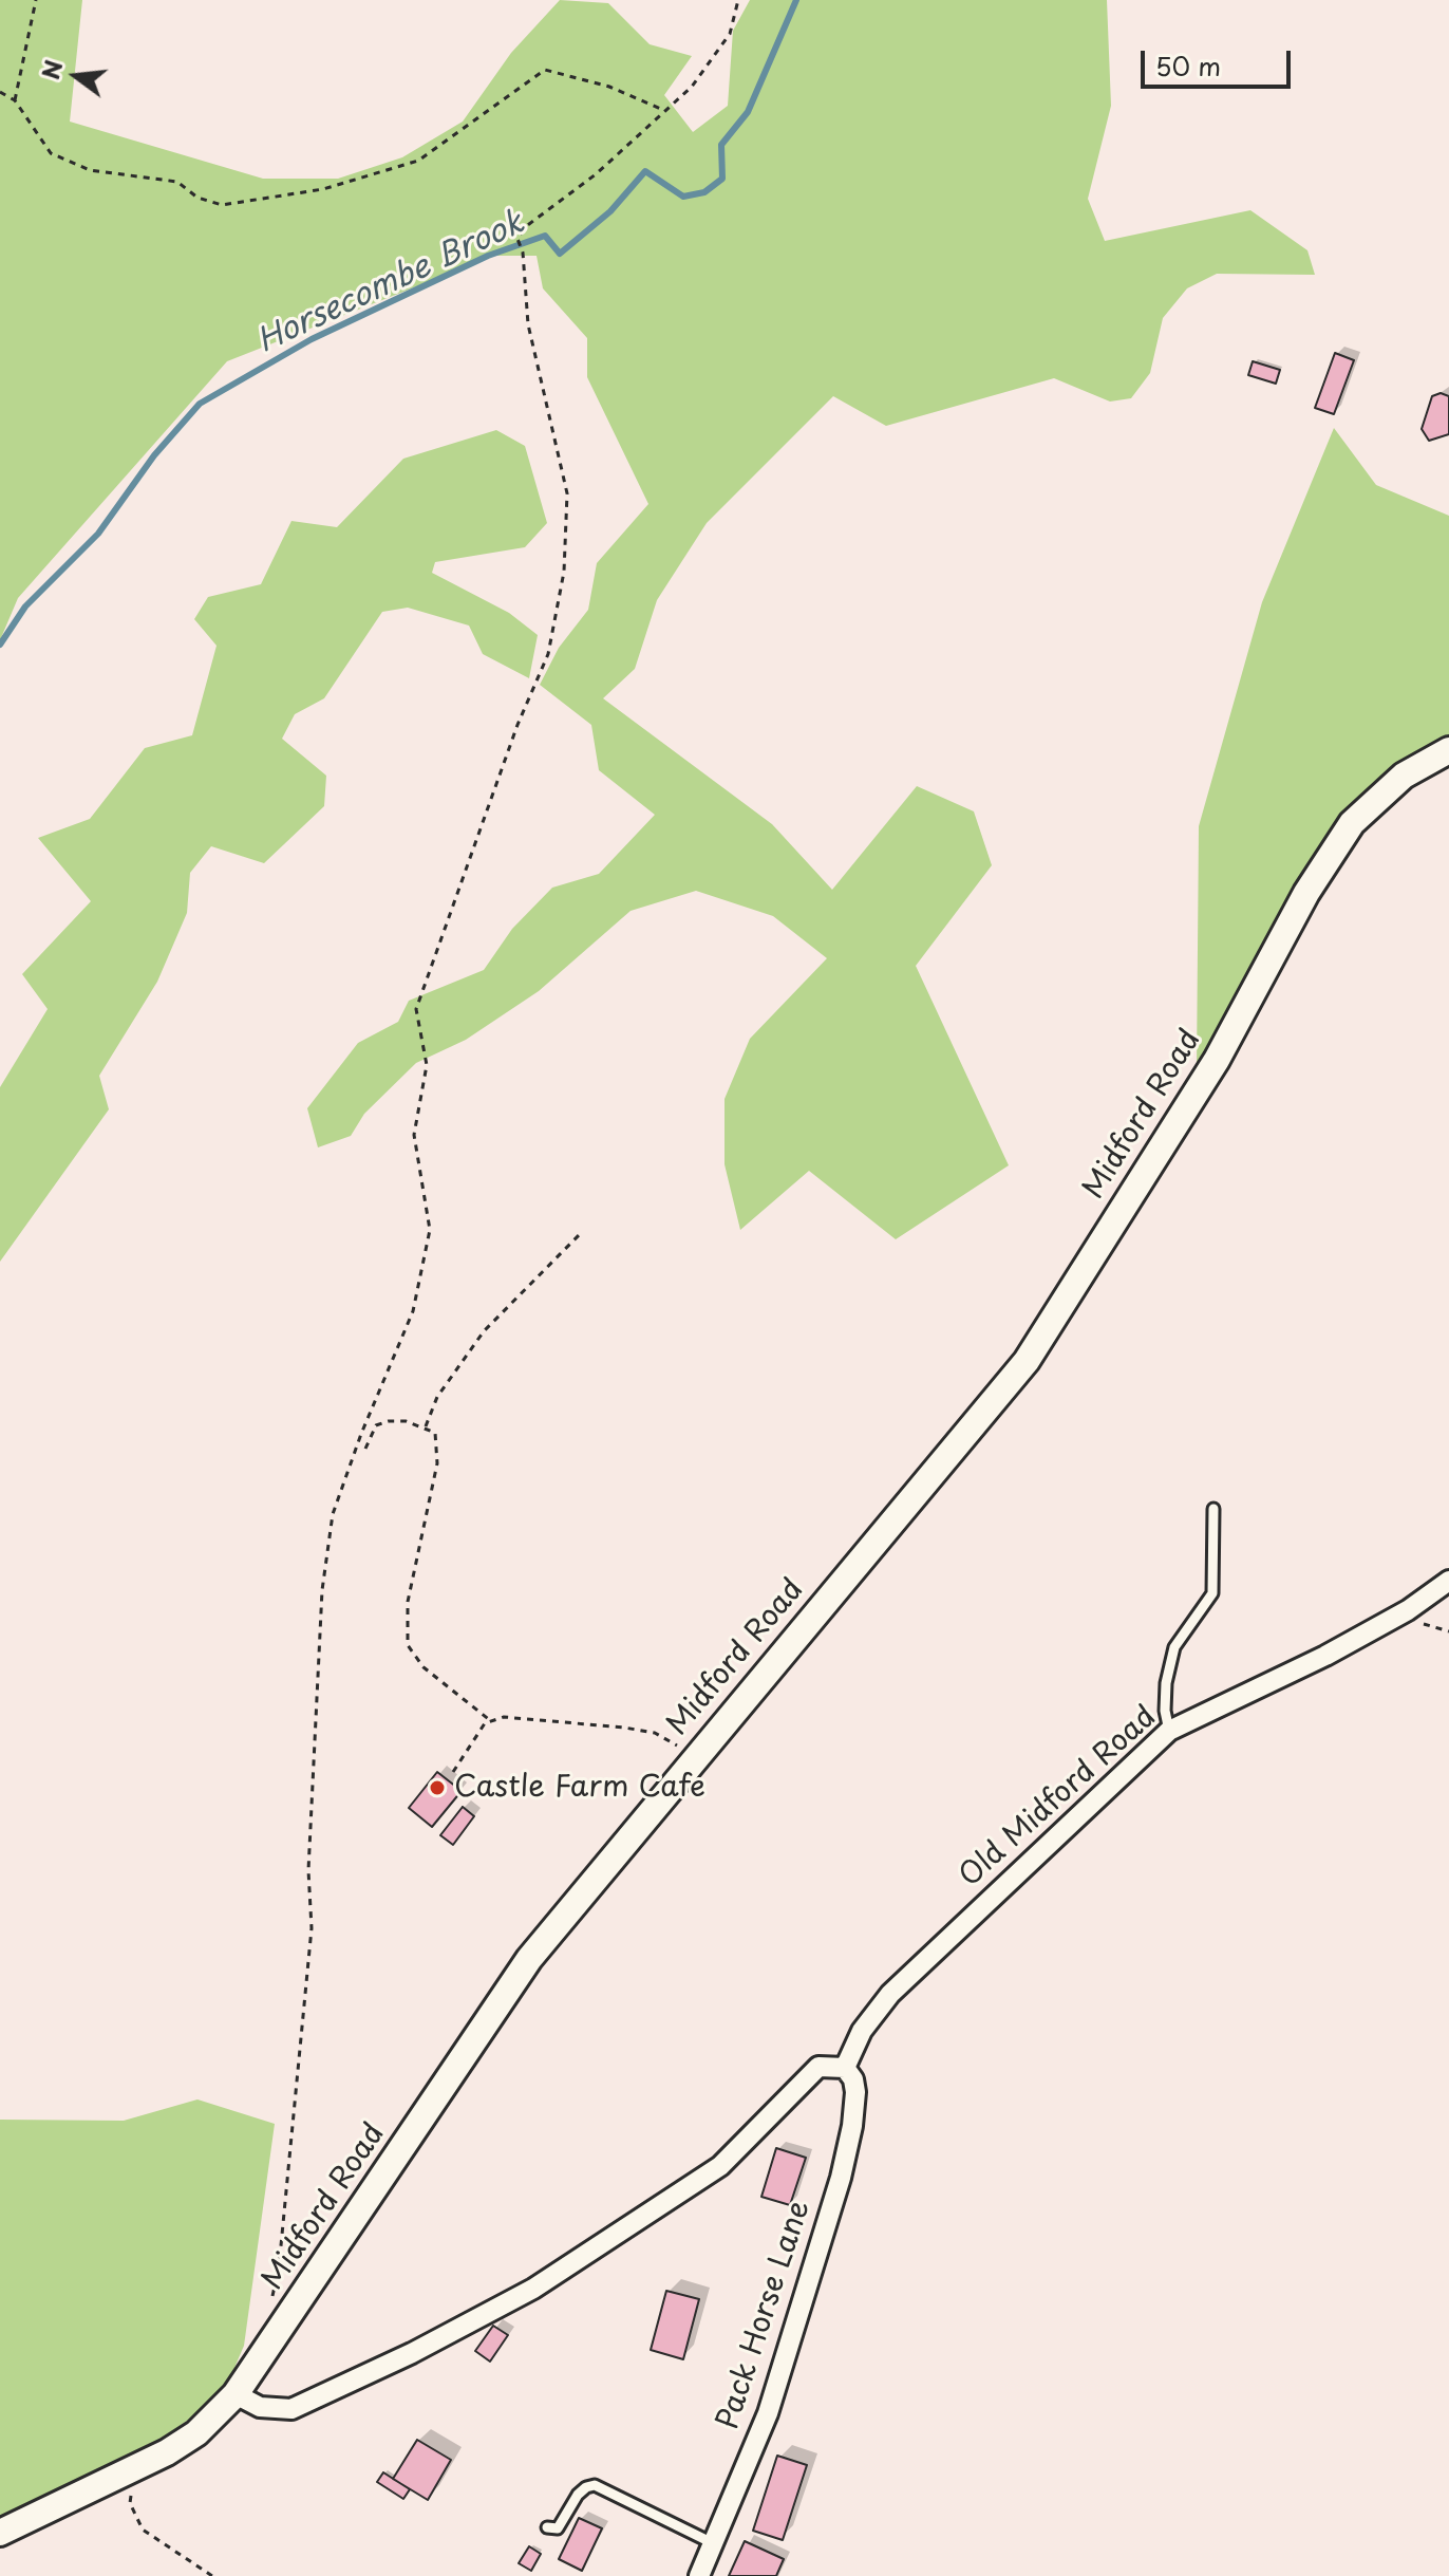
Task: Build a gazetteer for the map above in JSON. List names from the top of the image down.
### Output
{
  "streets": {
    "main road": ["Midford Road"],
    "street": ["Old Midford Road", "Pack Horse Lane"]
  },
  "crossings": [
    ["Old Midford Road", "Pack Horse Lane"]
  ],
  "water": ["Horsecombe Brook"],
  "places": ["Castle Farm Cafe"],
  "scale_bar": "50 m",
  "north": "left"
}
